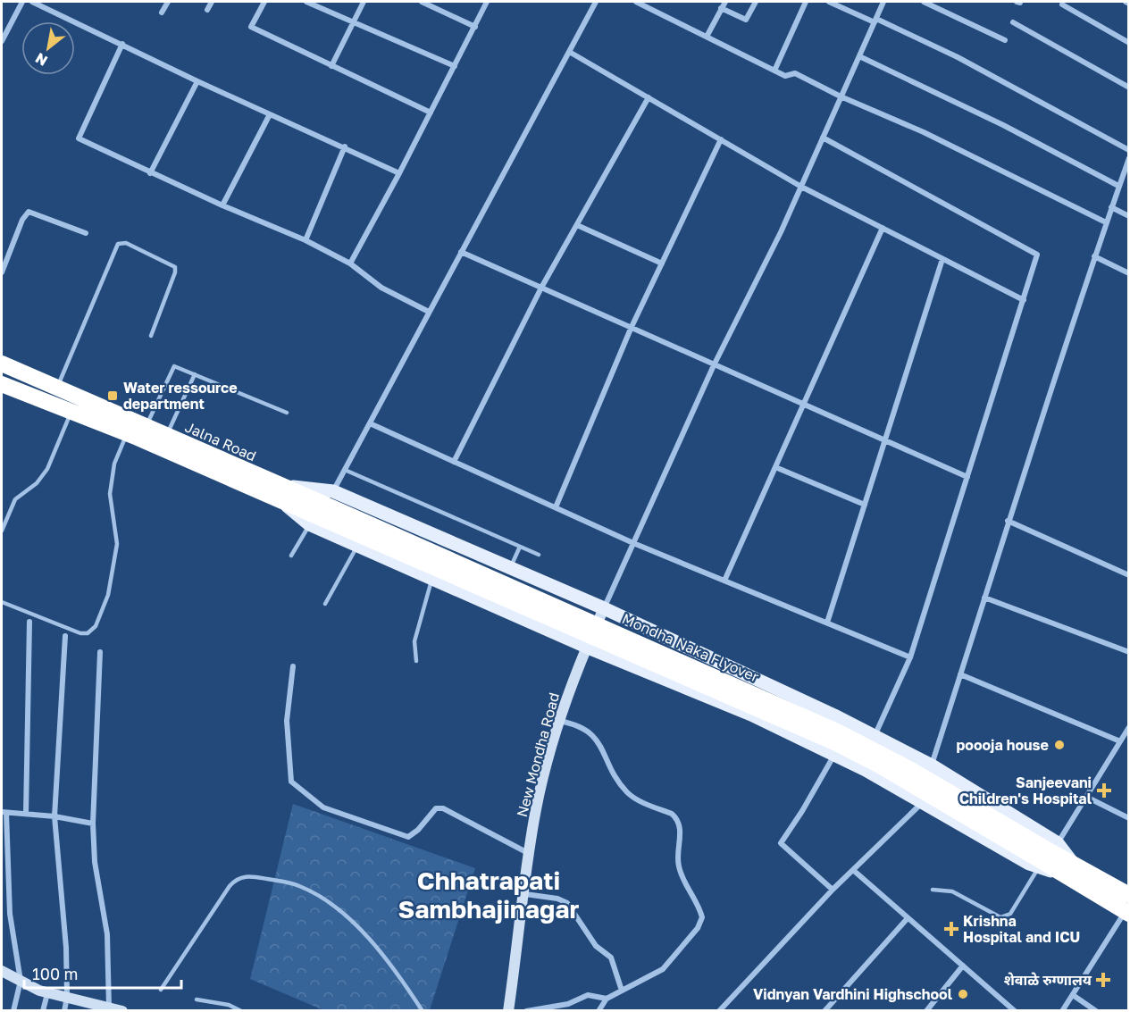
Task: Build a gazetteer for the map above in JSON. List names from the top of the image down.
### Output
{
  "streets": {
    "highway": ["Jalna Road", "Mondha Naka Flyover"],
    "street": ["New Mondha Road"]
  },
  "crossings": [
    ["Jalna Road", "Mondha Naka Flyover"]
  ],
  "districts": ["Chhatrapati Sambhajinagar"],
  "places": {
    "transit": ["Water ressource department"],
    "other": ["poooja house", "Vidnyan Vardhini Highschool"],
    "health": ["Sanjeevani Children's Hospital", "Krishna Hospital and ICU", "शेवाळे रुग्णालय"]
  },
  "scale_bar": "100 m",
  "north": "bottom left"
}
